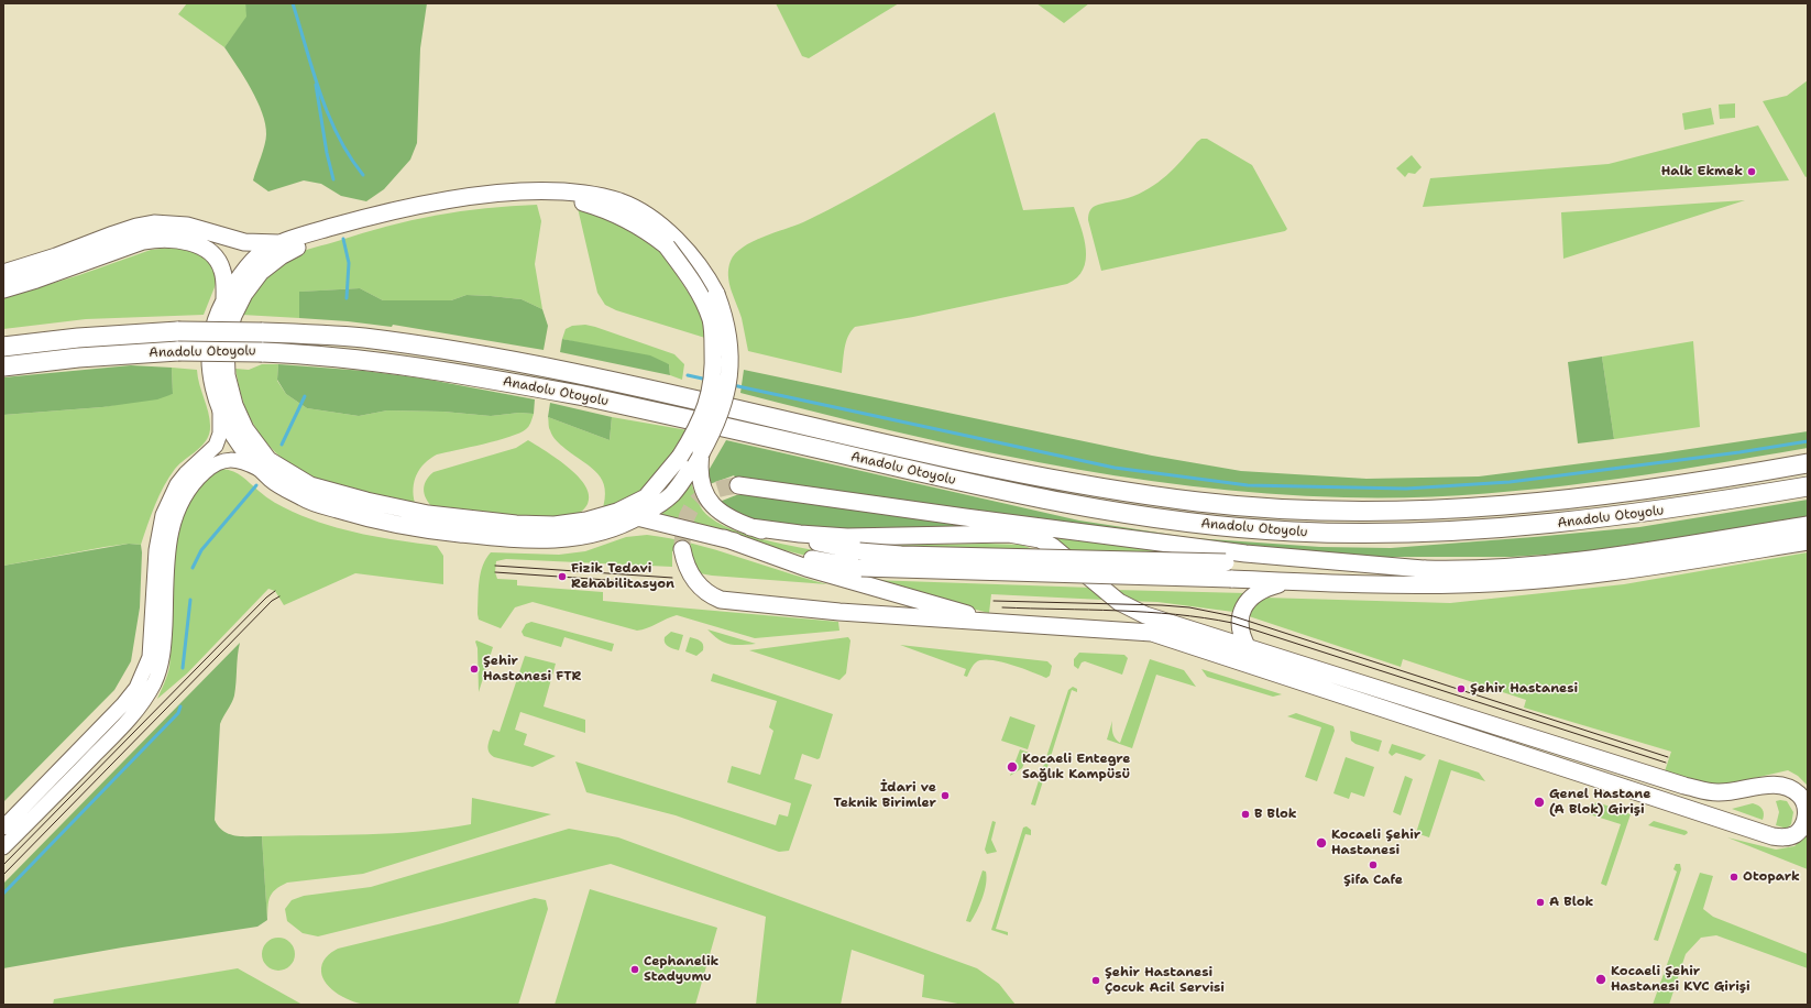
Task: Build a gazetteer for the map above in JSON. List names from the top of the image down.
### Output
{
  "streets": {
    "highway": ["Anadolu Otoyolu"]
  },
  "places": [
    "Halk Ekmek",
    "Fizik Tedavi Rehabilitasyon",
    "Şehir Hastanesi FTR",
    "Şehir Hastanesi",
    "Kocaeli Entegre Sağlık Kampüsü",
    "İdari ve Teknik Birimler",
    "Genel Hastane (A Blok) Girişi",
    "B Blok",
    "Kocaeli Şehir Hastanesi",
    "Şifa Cafe",
    "Otopark",
    "A Blok",
    "Cephanelik Stadyumu",
    "Kocaeli Şehir Hastanesi KVC Girişi",
    "Şehir Hastanesi Çocuk Acil Servisi"
  ]
}
